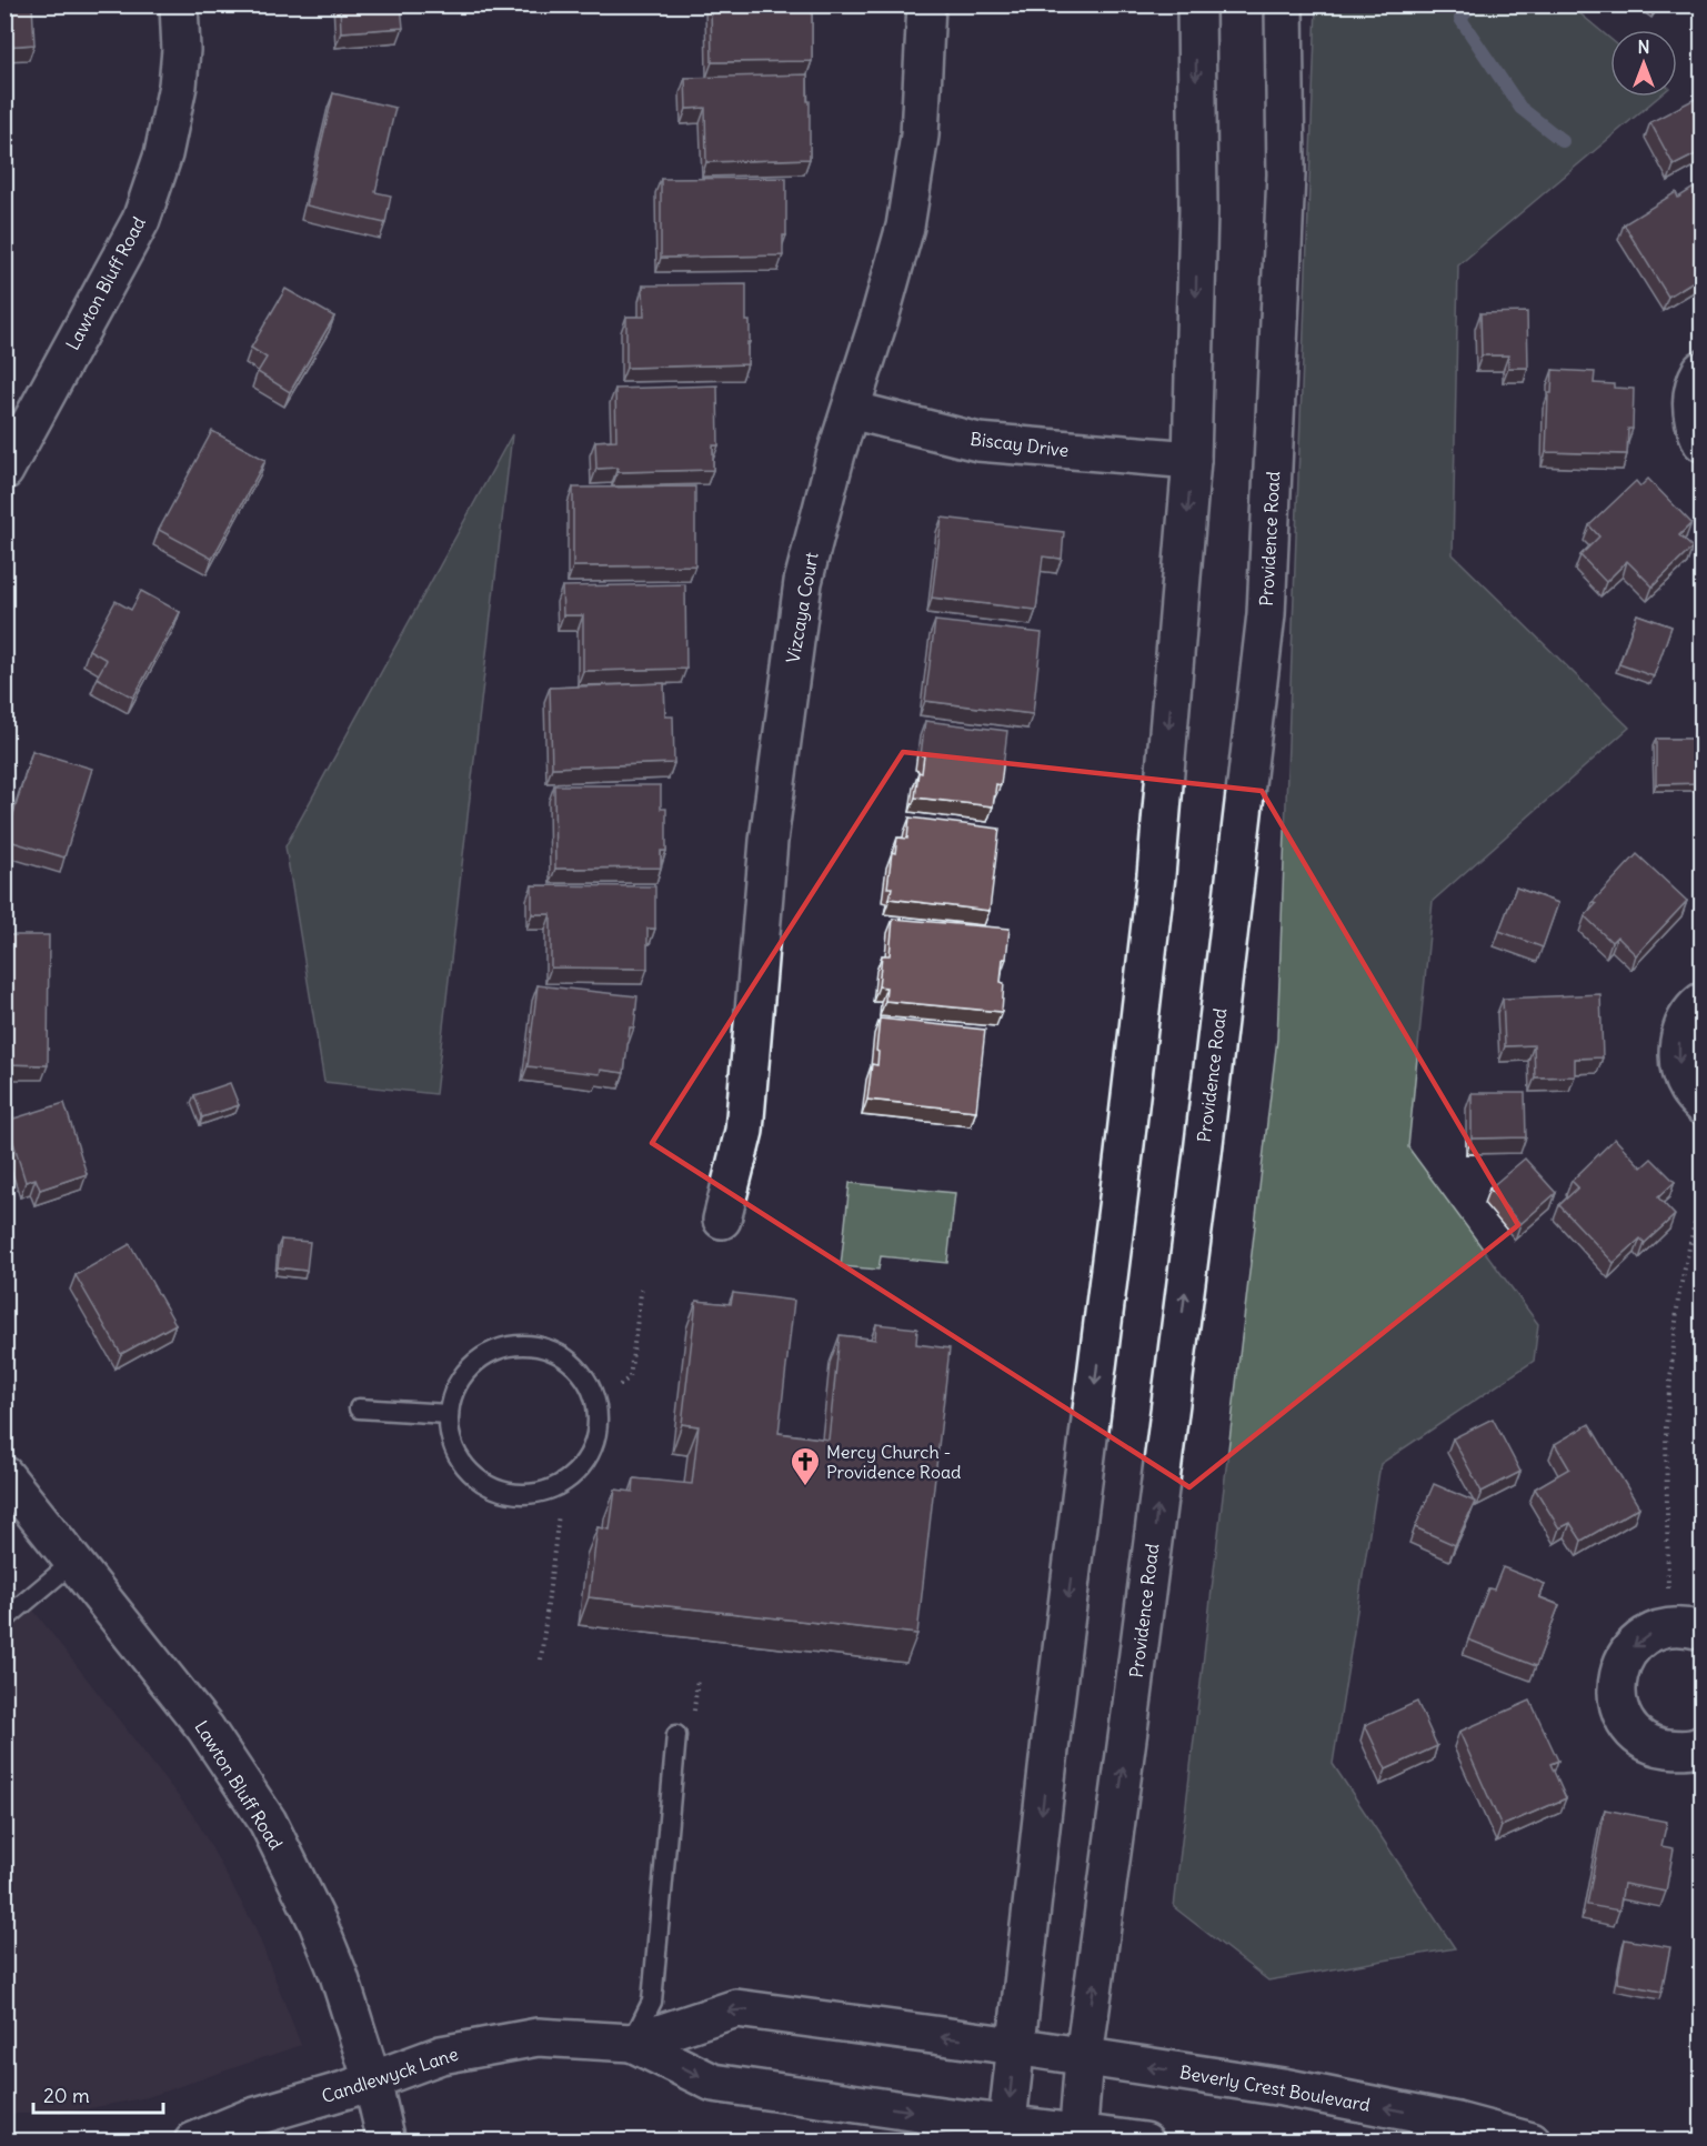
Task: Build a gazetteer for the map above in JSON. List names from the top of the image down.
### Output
{
  "streets": {
    "street": [
      "Lawton Bluff Road",
      "Biscay Drive",
      "Providence Road",
      "Vizcaya Court",
      "Candlewyck Lane",
      "Beverly Crest Boulevard"
    ]
  },
  "crossings": [
    ["Lawton Bluff Road", "Candlewyck Lane"],
    ["Biscay Drive", "Vizcaya Court"],
    ["Providence Road", "Beverly Crest Boulevard"],
    ["Candlewyck Lane", "Beverly Crest Boulevard"]
  ],
  "one_way": ["Beverly Crest Boulevard"],
  "places": {
    "church": ["Mercy Church - Providence Road"]
  },
  "scale_bar": "20 m",
  "north": "top"
}
